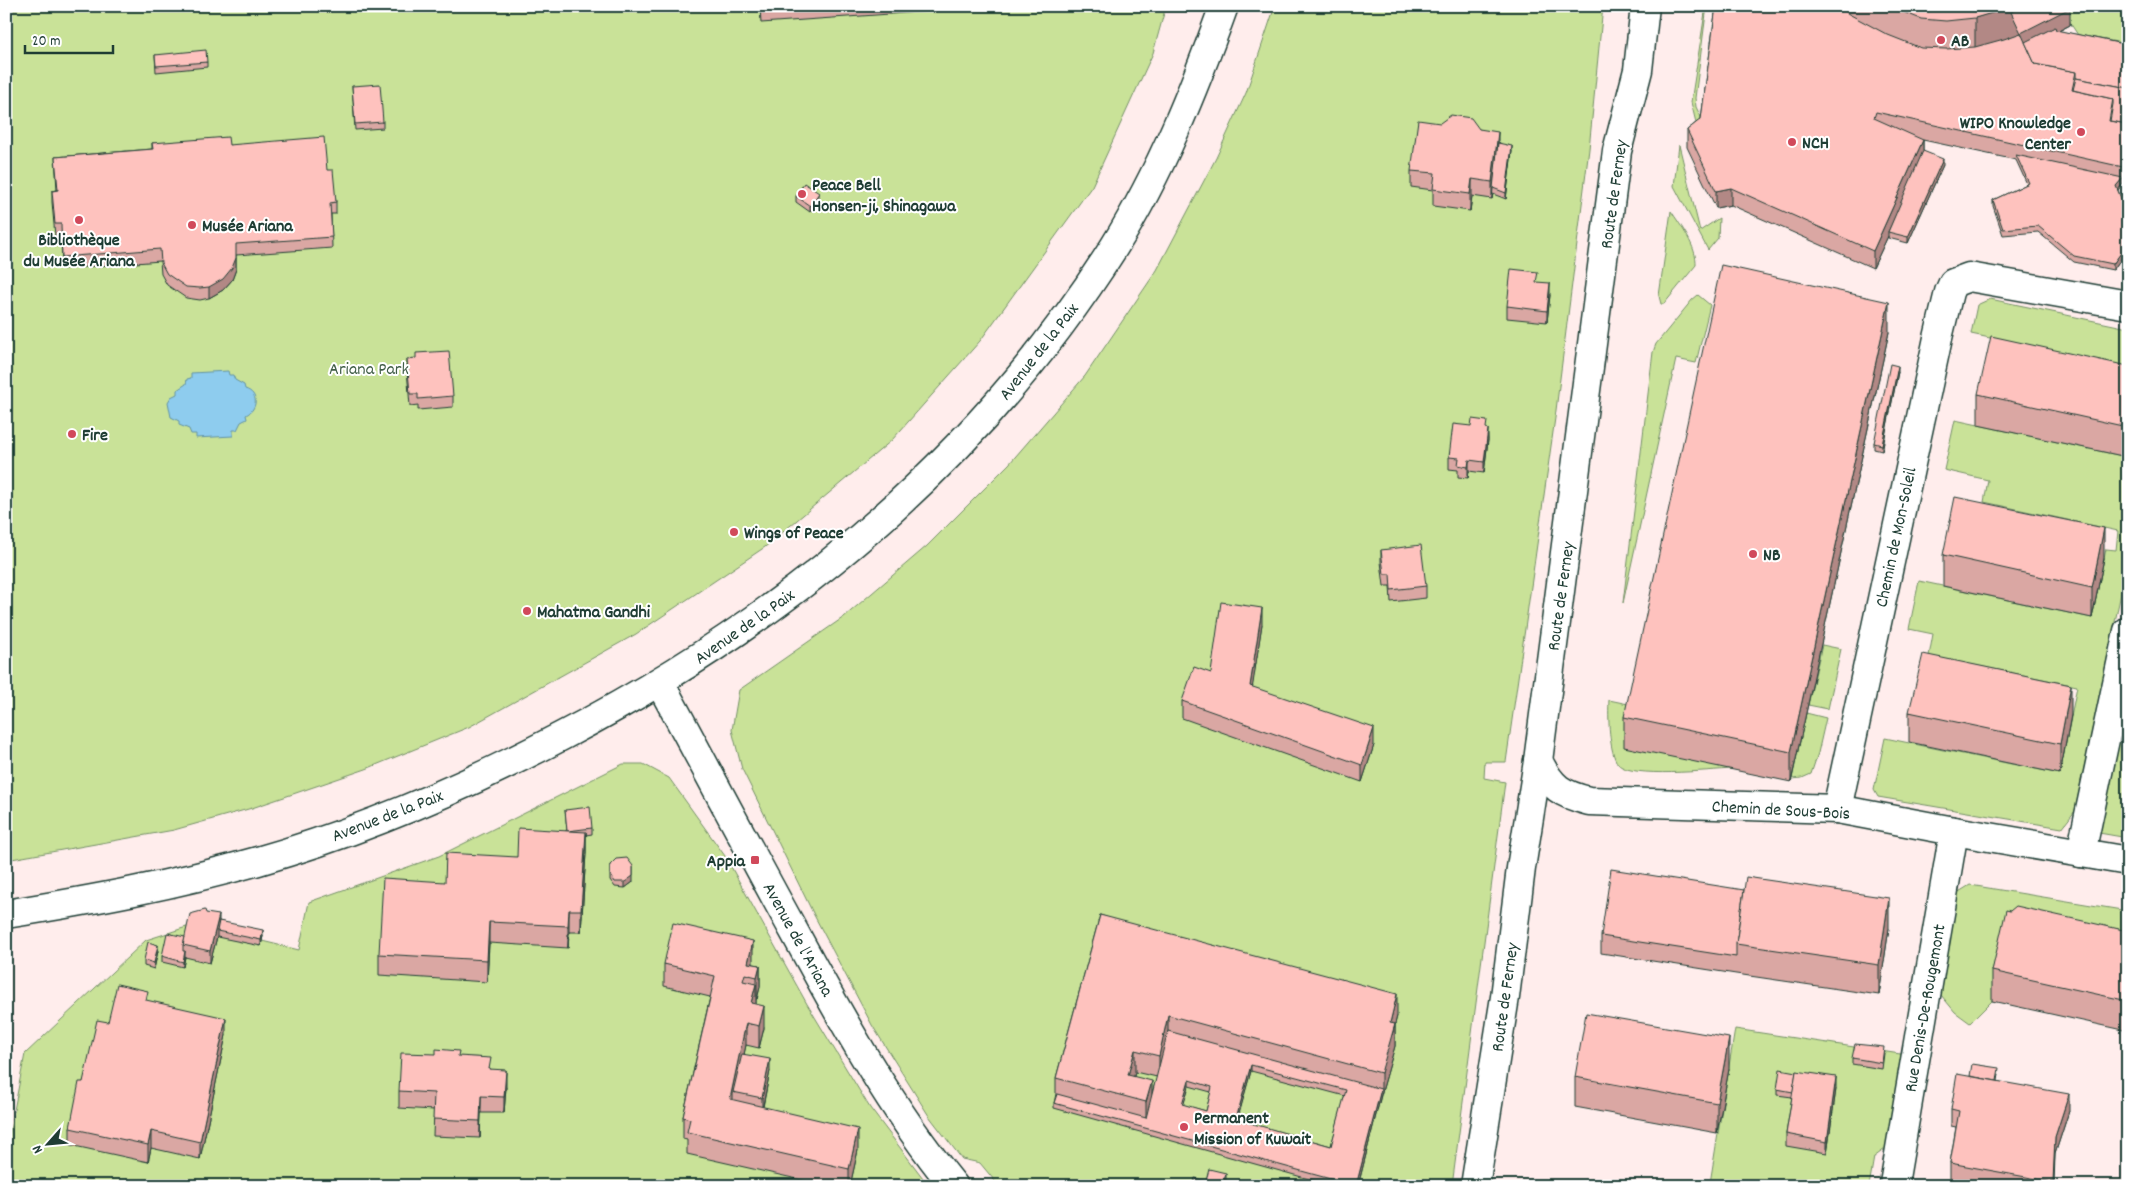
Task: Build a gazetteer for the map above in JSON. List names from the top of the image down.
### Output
{
  "streets": {
    "street": [
      "Route de Ferney",
      "Avenue de la Paix",
      "Chemin de Mon-Soleil",
      "Chemin de Sous-Bois",
      "Avenue de l'Ariana",
      "Rue Denis-De-Rougemont"
    ]
  },
  "crossings": [
    ["Route de Ferney", "Chemin de Sous-Bois"],
    ["Avenue de la Paix", "Avenue de l'Ariana"],
    ["Chemin de Mon-Soleil", "Chemin de Sous-Bois"],
    ["Chemin de Sous-Bois", "Rue Denis-De-Rougemont"]
  ],
  "parks": ["Ariana Park"],
  "places": {
    "other": [
      "AB",
      "WIPO Knowledge Center",
      "NCH",
      "Peace Bell Honsen-ji, Shinagawa",
      "Bibliothèque du Musée Ariana",
      "Musée Ariana",
      "Fire",
      "Wings of Peace",
      "NB",
      "Mahatma Gandhi",
      "Permanent Mission of Kuwait"
    ],
    "transit": ["Appia"]
  },
  "scale_bar": "20 m",
  "north": "bottom left"
}
